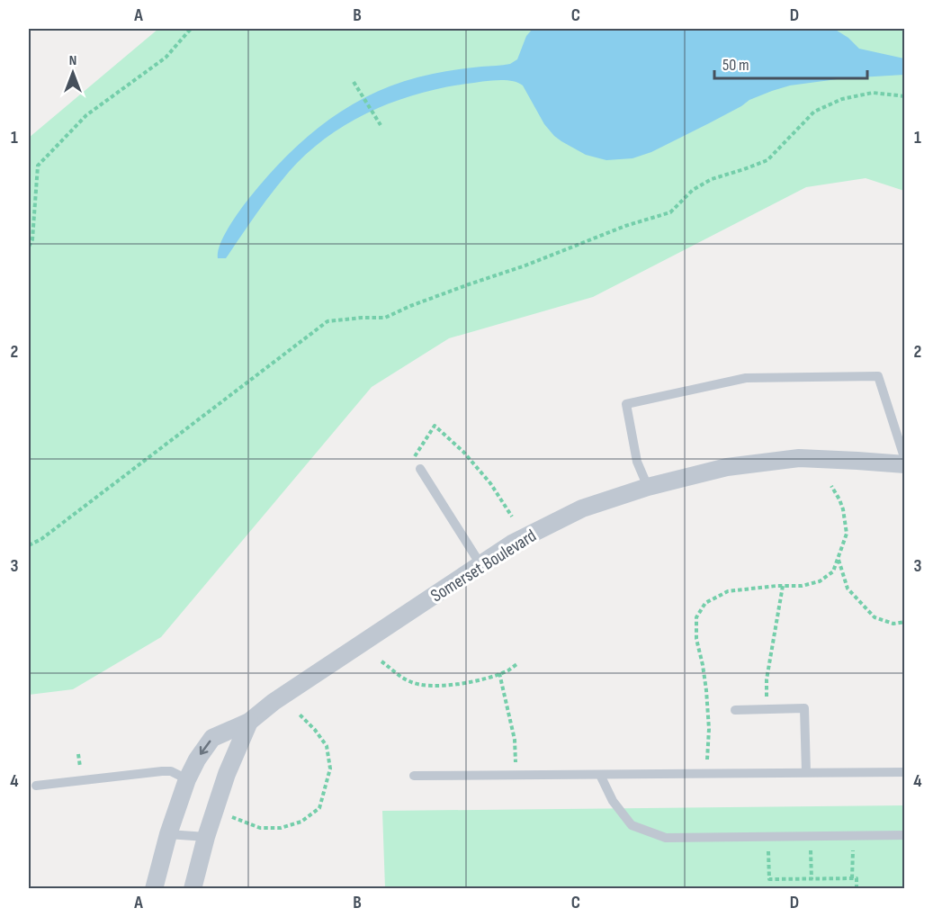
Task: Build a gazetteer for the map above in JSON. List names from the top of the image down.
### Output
{
  "streets": {
    "street": ["Somerset Boulevard"]
  },
  "scale_bar": "50 m",
  "north": "top",
  "grid": {
    "columns": [
      "A",
      "B",
      "C",
      "D"
    ],
    "rows": [
      "1",
      "2",
      "3",
      "4"
    ]
  }
}
